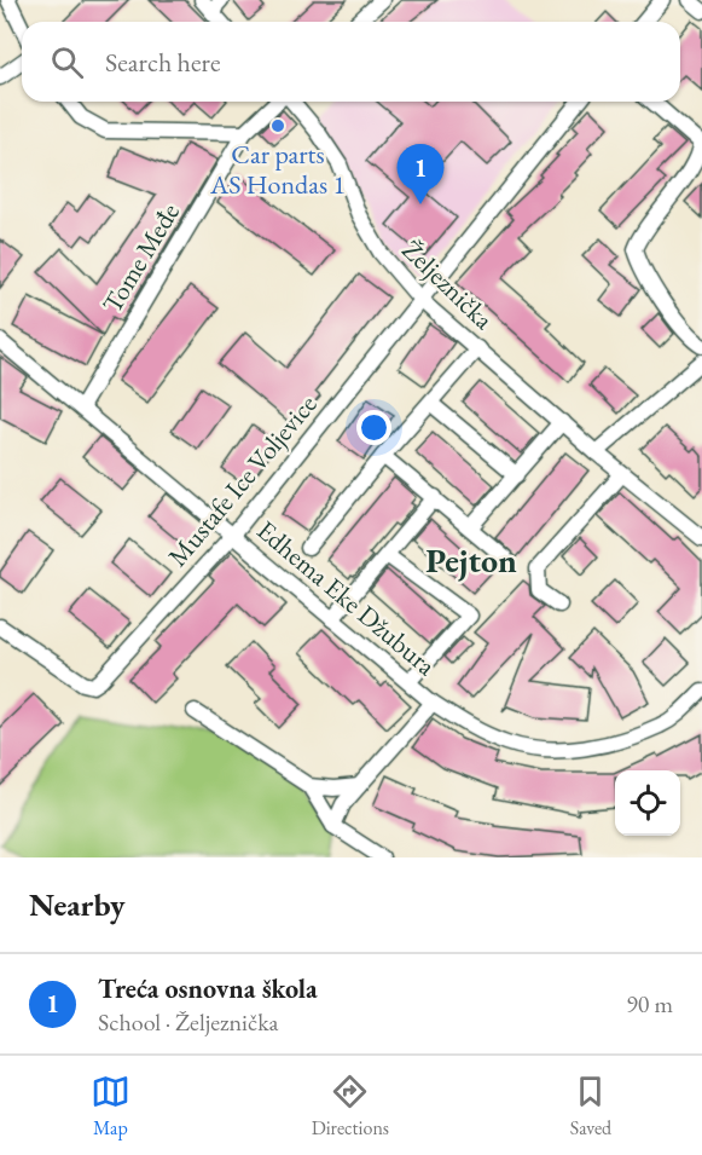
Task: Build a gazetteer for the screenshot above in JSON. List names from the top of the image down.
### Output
{
  "streets": {
    "street": [
      "Tome Međe",
      "Željeznička",
      "Mustafe Ice Voljevice",
      "Edhema Eke Džubura"
    ]
  },
  "crossings": [
    ["Tome Međe", "Edhema Eke Džubura"],
    ["Željeznička", "Mustafe Ice Voljevice"],
    ["Mustafe Ice Voljevice", "Edhema Eke Džubura"]
  ],
  "districts": ["Pejton"],
  "places": ["Car parts AS Hondas 1"],
  "page": {
    "search": "Search here",
    "pins": "1",
    "heading": "Nearby",
    "list": [
      {
        "mark": "1",
        "name": "Treća osnovna škola",
        "note": "School · Željeznička",
        "value": "90 m"
      }
    ],
    "nav": ["Map", "Directions", "Saved"]
  }
}
